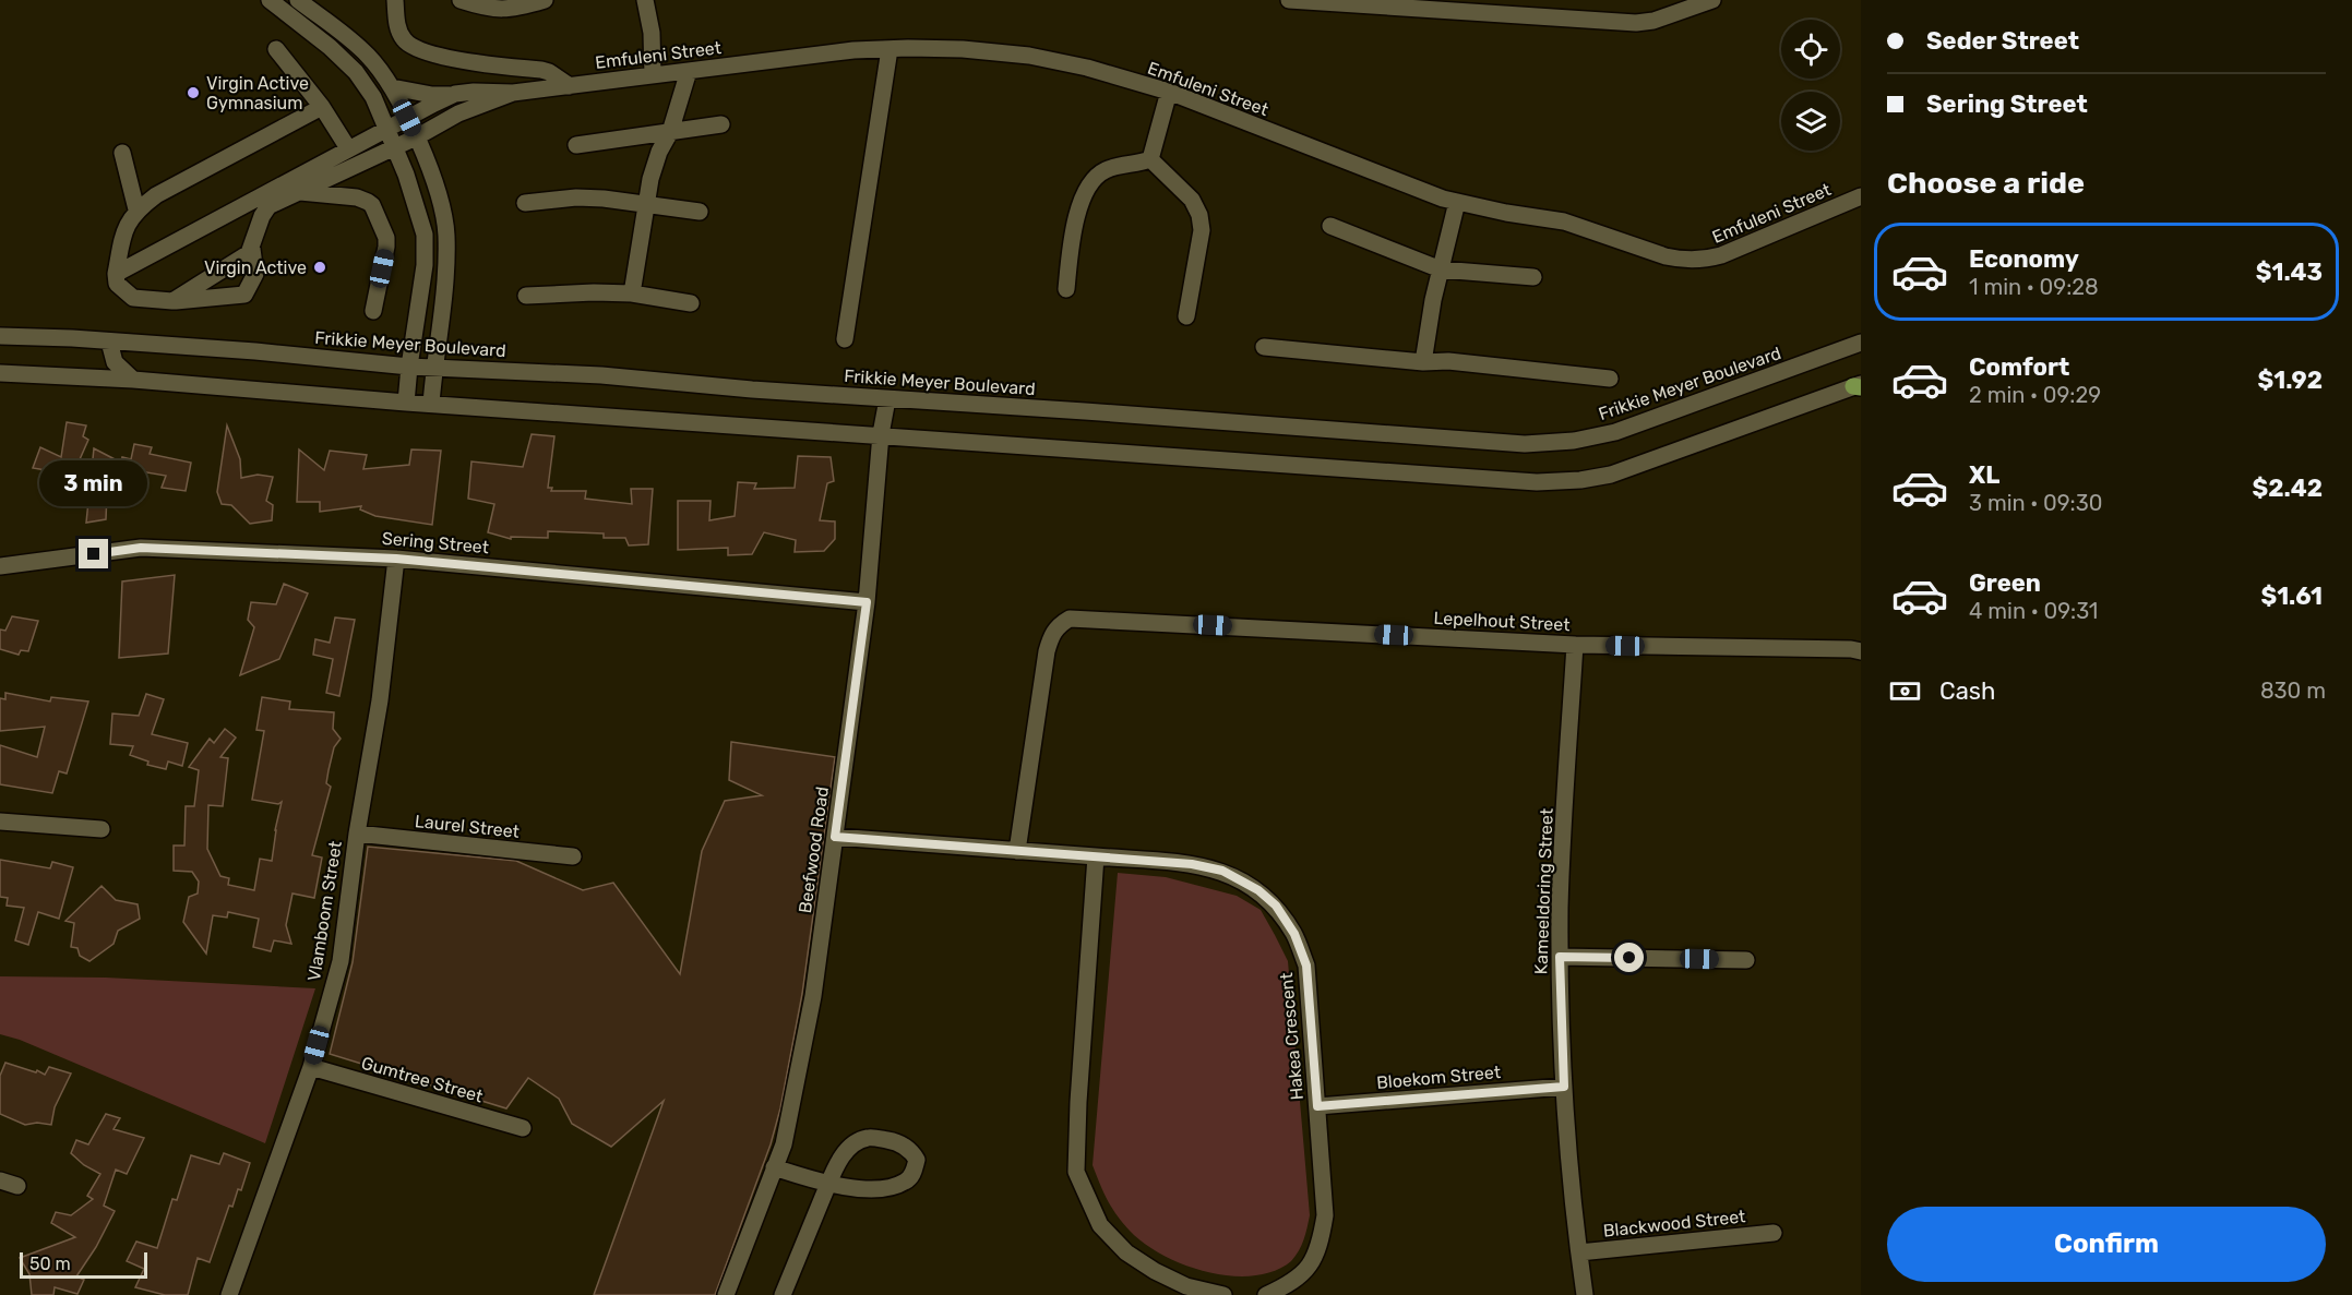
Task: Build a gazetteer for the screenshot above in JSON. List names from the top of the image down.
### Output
{
  "streets": {
    "street": [
      "Emfuleni Street",
      "Frikkie Meyer Boulevard",
      "Sering Street",
      "Lepelhout Street",
      "Laurel Street",
      "Beefwood Road",
      "Kameeldoring Street",
      "Vlamboom Street",
      "Hakea Crescent",
      "Bloekom Street",
      "Gumtree Street",
      "Blackwood Street"
    ]
  },
  "crossings": [
    ["Frikkie Meyer Boulevard", "Beefwood Road"],
    ["Sering Street", "Beefwood Road"],
    ["Sering Street", "Vlamboom Street"],
    ["Lepelhout Street", "Kameeldoring Street"],
    ["Lepelhout Street", "Hakea Crescent"],
    ["Laurel Street", "Vlamboom Street"],
    ["Beefwood Road", "Hakea Crescent"],
    ["Kameeldoring Street", "Bloekom Street"],
    ["Kameeldoring Street", "Blackwood Street"],
    ["Vlamboom Street", "Gumtree Street"],
    ["Hakea Crescent", "Bloekom Street"]
  ],
  "places": ["Virgin Active Gymnasium", "Virgin Active"],
  "scale_bar": "50 m",
  "page": {
    "banner": ["Seder Street", "Sering Street"],
    "heading": "Choose a ride",
    "list": [
      {
        "name": "Economy",
        "note": "1 min · 09:28",
        "value": "$1.43"
      },
      {
        "name": "Comfort",
        "note": "2 min · 09:29",
        "value": "$1.92"
      },
      {
        "name": "XL",
        "note": "3 min · 09:30",
        "value": "$2.42"
      },
      {
        "name": "Green",
        "note": "4 min · 09:31",
        "value": "$1.61"
      }
    ],
    "bubble": "3 min",
    "pay": ["Cash", "830 m"],
    "buttons": "Confirm",
    "scale": "50 m"
  }
}
